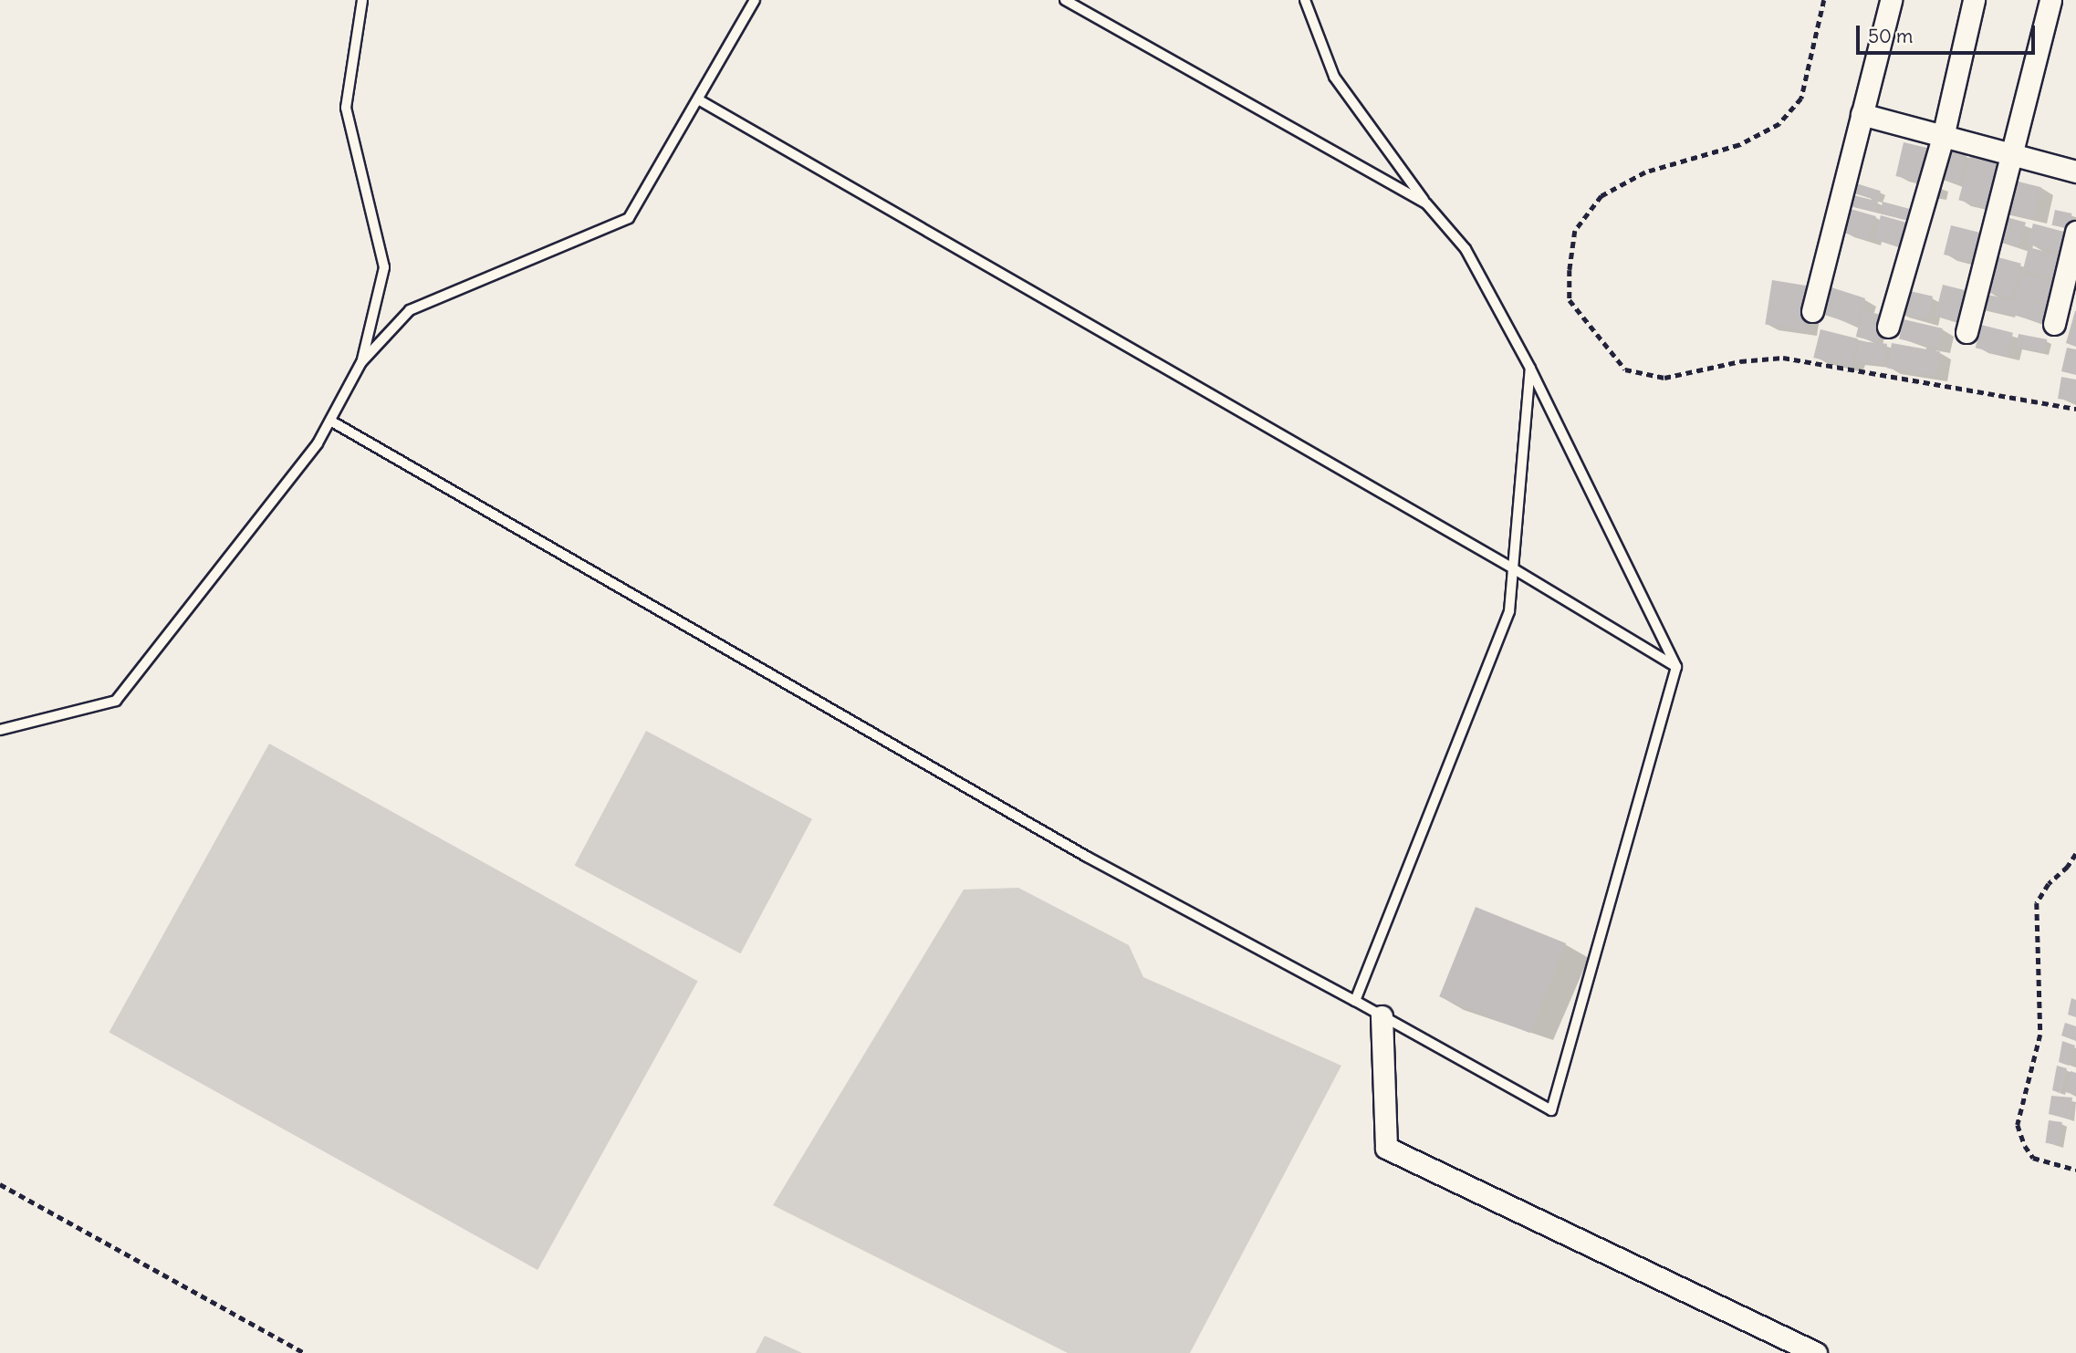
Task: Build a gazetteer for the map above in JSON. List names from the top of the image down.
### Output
{
  "scale_bar": "50 m"
}
